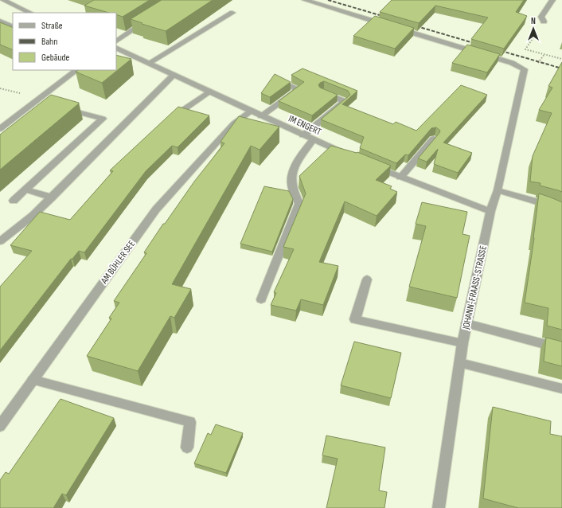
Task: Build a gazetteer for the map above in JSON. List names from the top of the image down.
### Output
{
  "streets": {
    "street": ["IM ENGERT", "AM BÜHLER SEE", "JOHANN-FRAASS-STRASSE"]
  },
  "crossings": [
    ["IM ENGERT", "AM BÜHLER SEE"]
  ],
  "legend": ["Straße", "Bahn", "Gebäude"],
  "north": "top"
}
